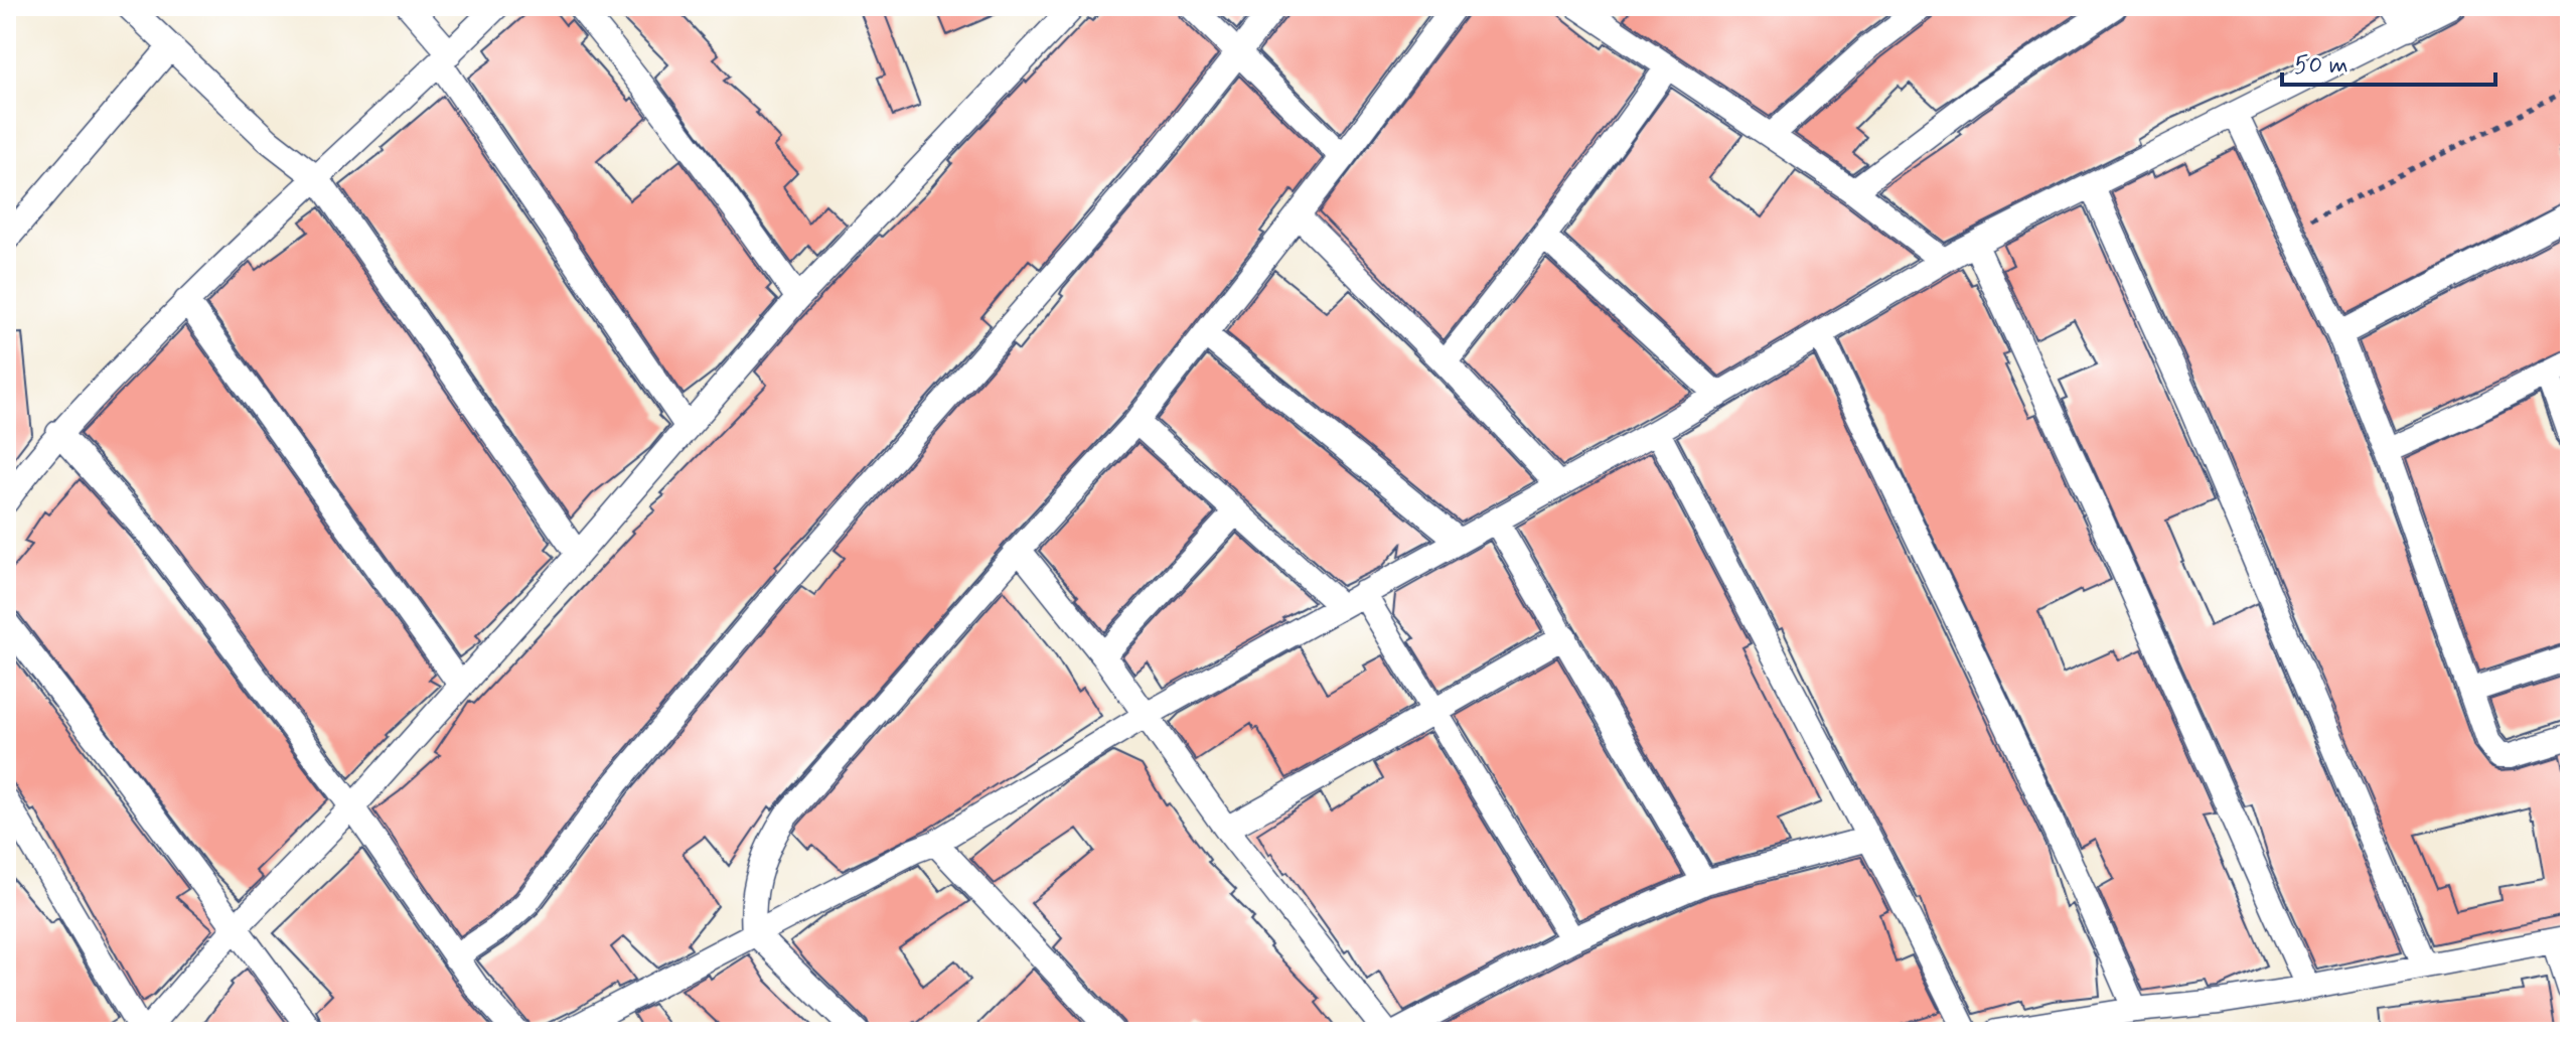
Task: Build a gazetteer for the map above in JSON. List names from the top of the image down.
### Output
{
  "scale_bar": "50 m"
}
